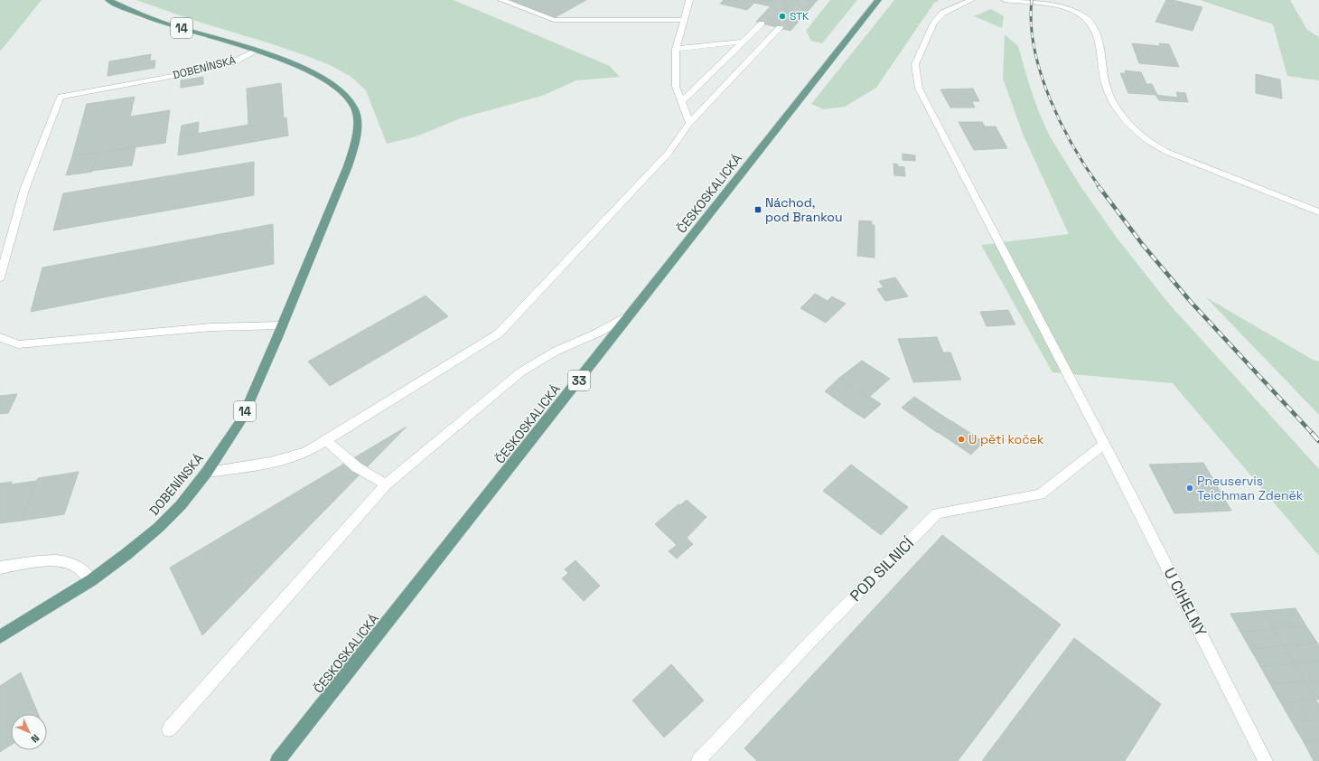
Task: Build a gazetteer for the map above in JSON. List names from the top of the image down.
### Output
{
  "streets": {
    "main road": [
      "14",
      "DOBENÍNSKÁ",
      "ČESKOSKALICKÁ",
      "33"
    ],
    "street": ["POD SILNICÍ", "U CIHELNY"]
  },
  "crossings": [
    ["14", "DOBENÍNSKÁ"],
    ["POD SILNICÍ", "U CIHELNY"]
  ],
  "places": {
    "other": ["STK", "U pěti koček", "Pneuservis Teichman Zdeněk"],
    "transit": ["Náchod, pod Brankou"]
  },
  "north": "bottom right"
}
